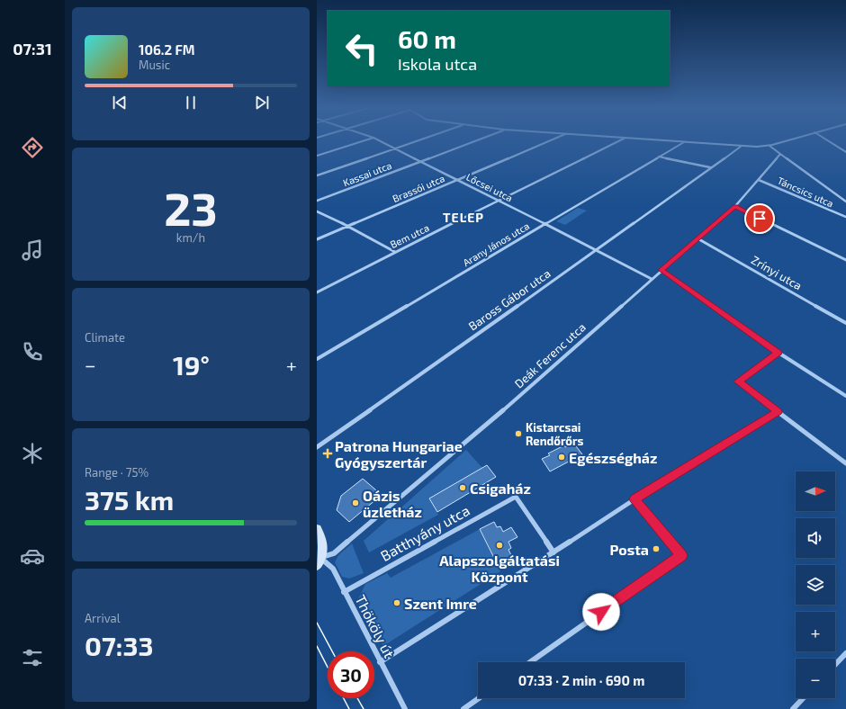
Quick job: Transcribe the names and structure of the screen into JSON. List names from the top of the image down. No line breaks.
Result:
{"streets":{"street":["Kassai utca","Lőcsei utca","Brassói utca","Táncsics utca","Bem utca","Arany János utca","Zrínyi utca","Baross Gábor utca","Deák Ferenc utca","Batthyány utca","Thököly út"]},"crossings":[["Kassai utca","Lőcsei utca"],["Lőcsei utca","Brassói utca"],["Lőcsei utca","Bem utca"],["Lőcsei utca","Arany János utca"],["Lőcsei utca","Baross Gábor utca"],["Lőcsei utca","Deák Ferenc utca"],["Táncsics utca","Deák Ferenc utca"],["Zrínyi utca","Deák Ferenc utca"],["Deák Ferenc utca","Thököly út"],["Batthyány utca","Thököly út"]],"districts":["TELEP"],"places":{"other":["Kistarcsai Rendőrőrs","Egészségház","Csigaház","Oázis üzletház","Alapszolgáltatási Központ","Posta","Szent Imre"],"health":["Patrona Hungariae Gyógyszertár"]},"north":"right","page":{"tabs":"07:31","turn":["60 m","Iskola utca"],"song":["106.2 FM","Music"],"tile":[["23","km/h"],"Climate",["Range · 75%","375 km"],["Arrival","07:33"]],"heat":["−","19°","+"],"map_buttons":["+","−"],"limit":"30","trip":"07:33 · 2 min · 690 m"}}
